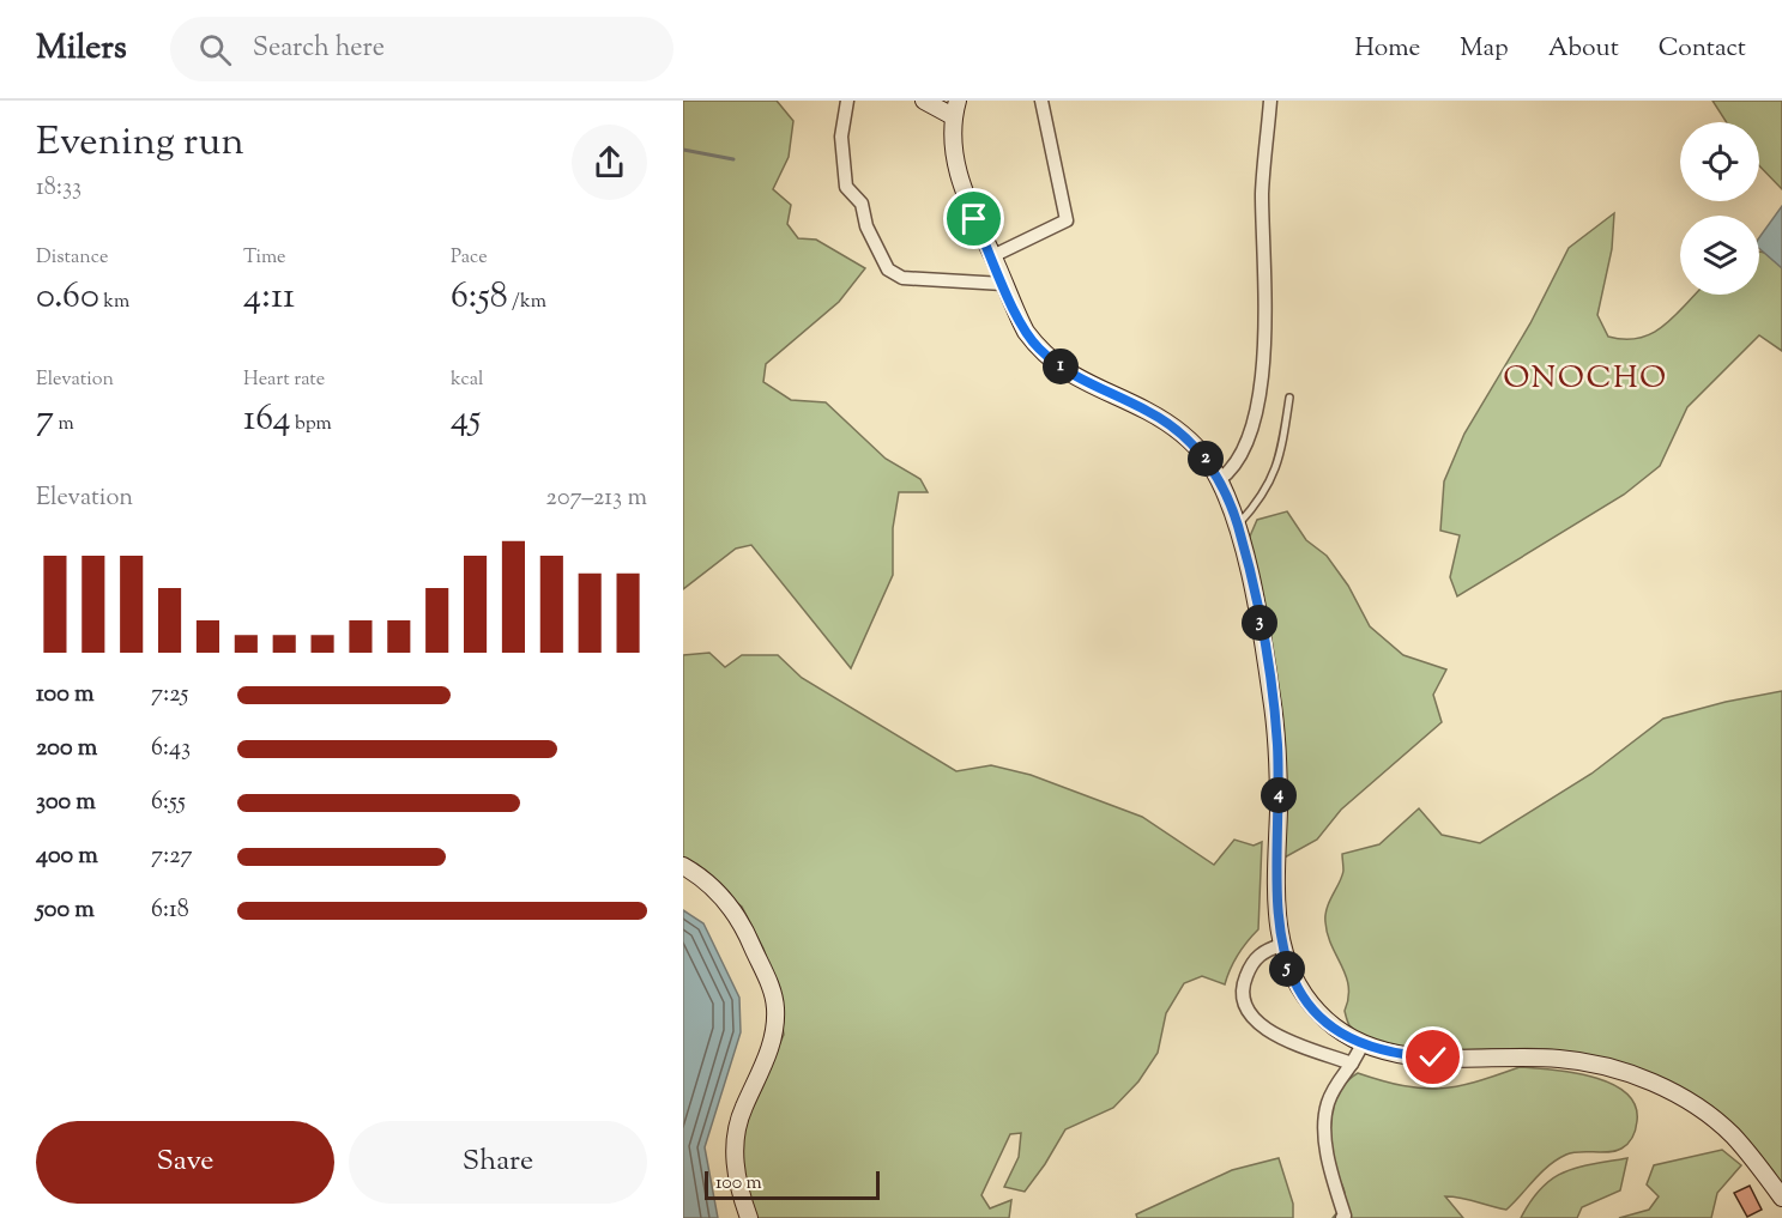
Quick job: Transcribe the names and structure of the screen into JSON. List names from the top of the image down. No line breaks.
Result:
{"districts":["ONOCHO"],"scale_bar":"100 m","page":{"header":"Milers","search":"Search here","nav":["Home","Map","About","Contact"],"heading":["Evening run","18:33"],"stats":[["Distance","0.60 km"],["Time","4:11"],["Pace","6:58 /km"],["Elevation","7 m"],["Heart rate","164 bpm"],["kcal","45"]],"pins":["1","2","3","4","5"],"chart":["Elevation","207–213 m"],"list":[{"name":"100 m","note":"7:25"},{"name":"200 m","note":"6:43"},{"name":"300 m","note":"6:55"},{"name":"400 m","note":"7:27"},{"name":"500 m","note":"6:18"}],"buttons":["Save","Share"],"scale":"100 m"}}
